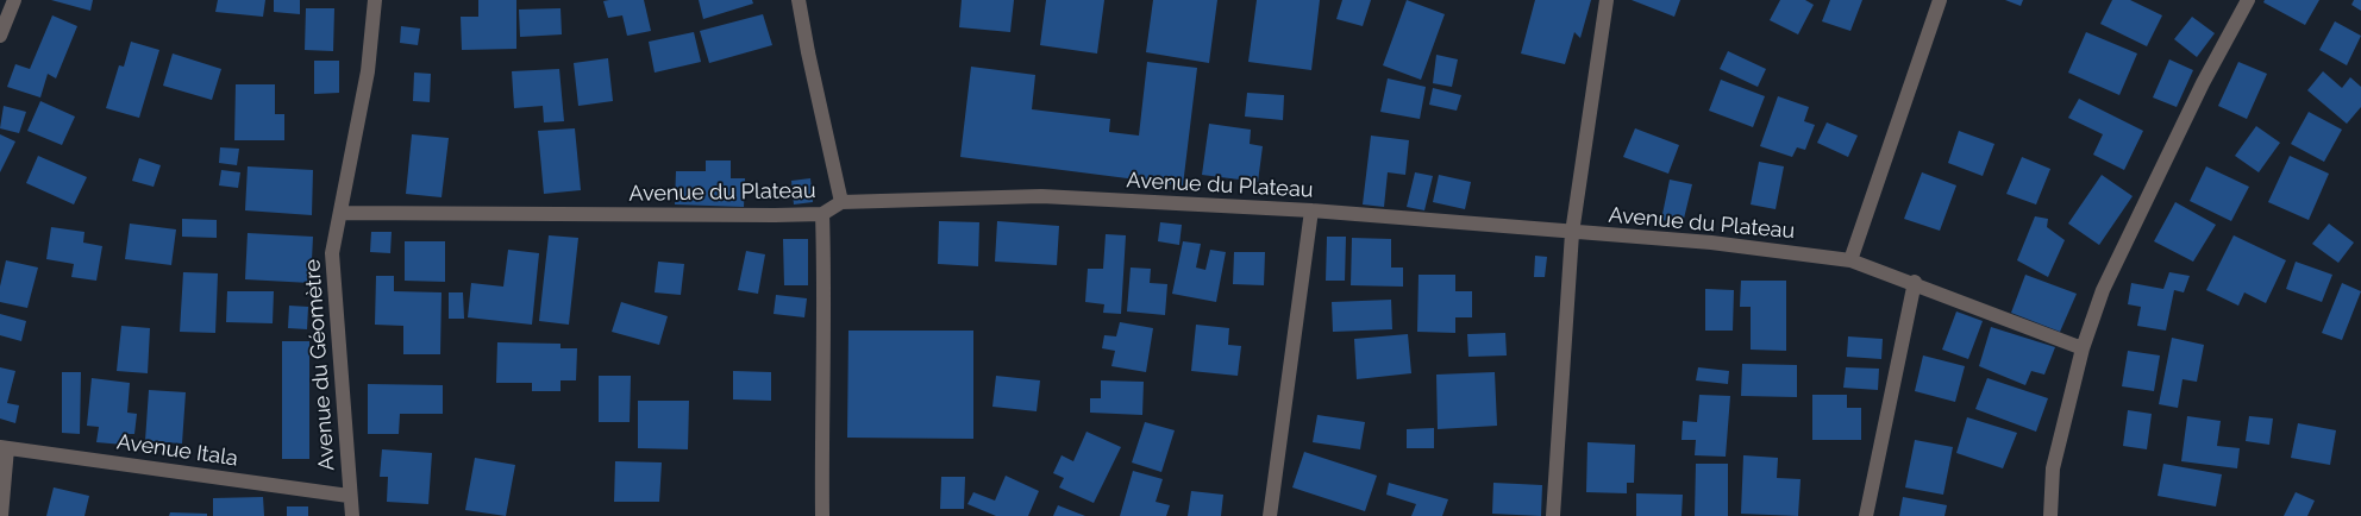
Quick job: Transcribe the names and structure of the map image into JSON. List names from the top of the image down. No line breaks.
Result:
{"streets":{"street":["Avenue du Plateau","Avenue du Géomètre","Avenue Itala"]},"crossings":[["Avenue du Plateau","Avenue du Géomètre"],["Avenue du Géomètre","Avenue Itala"]]}
